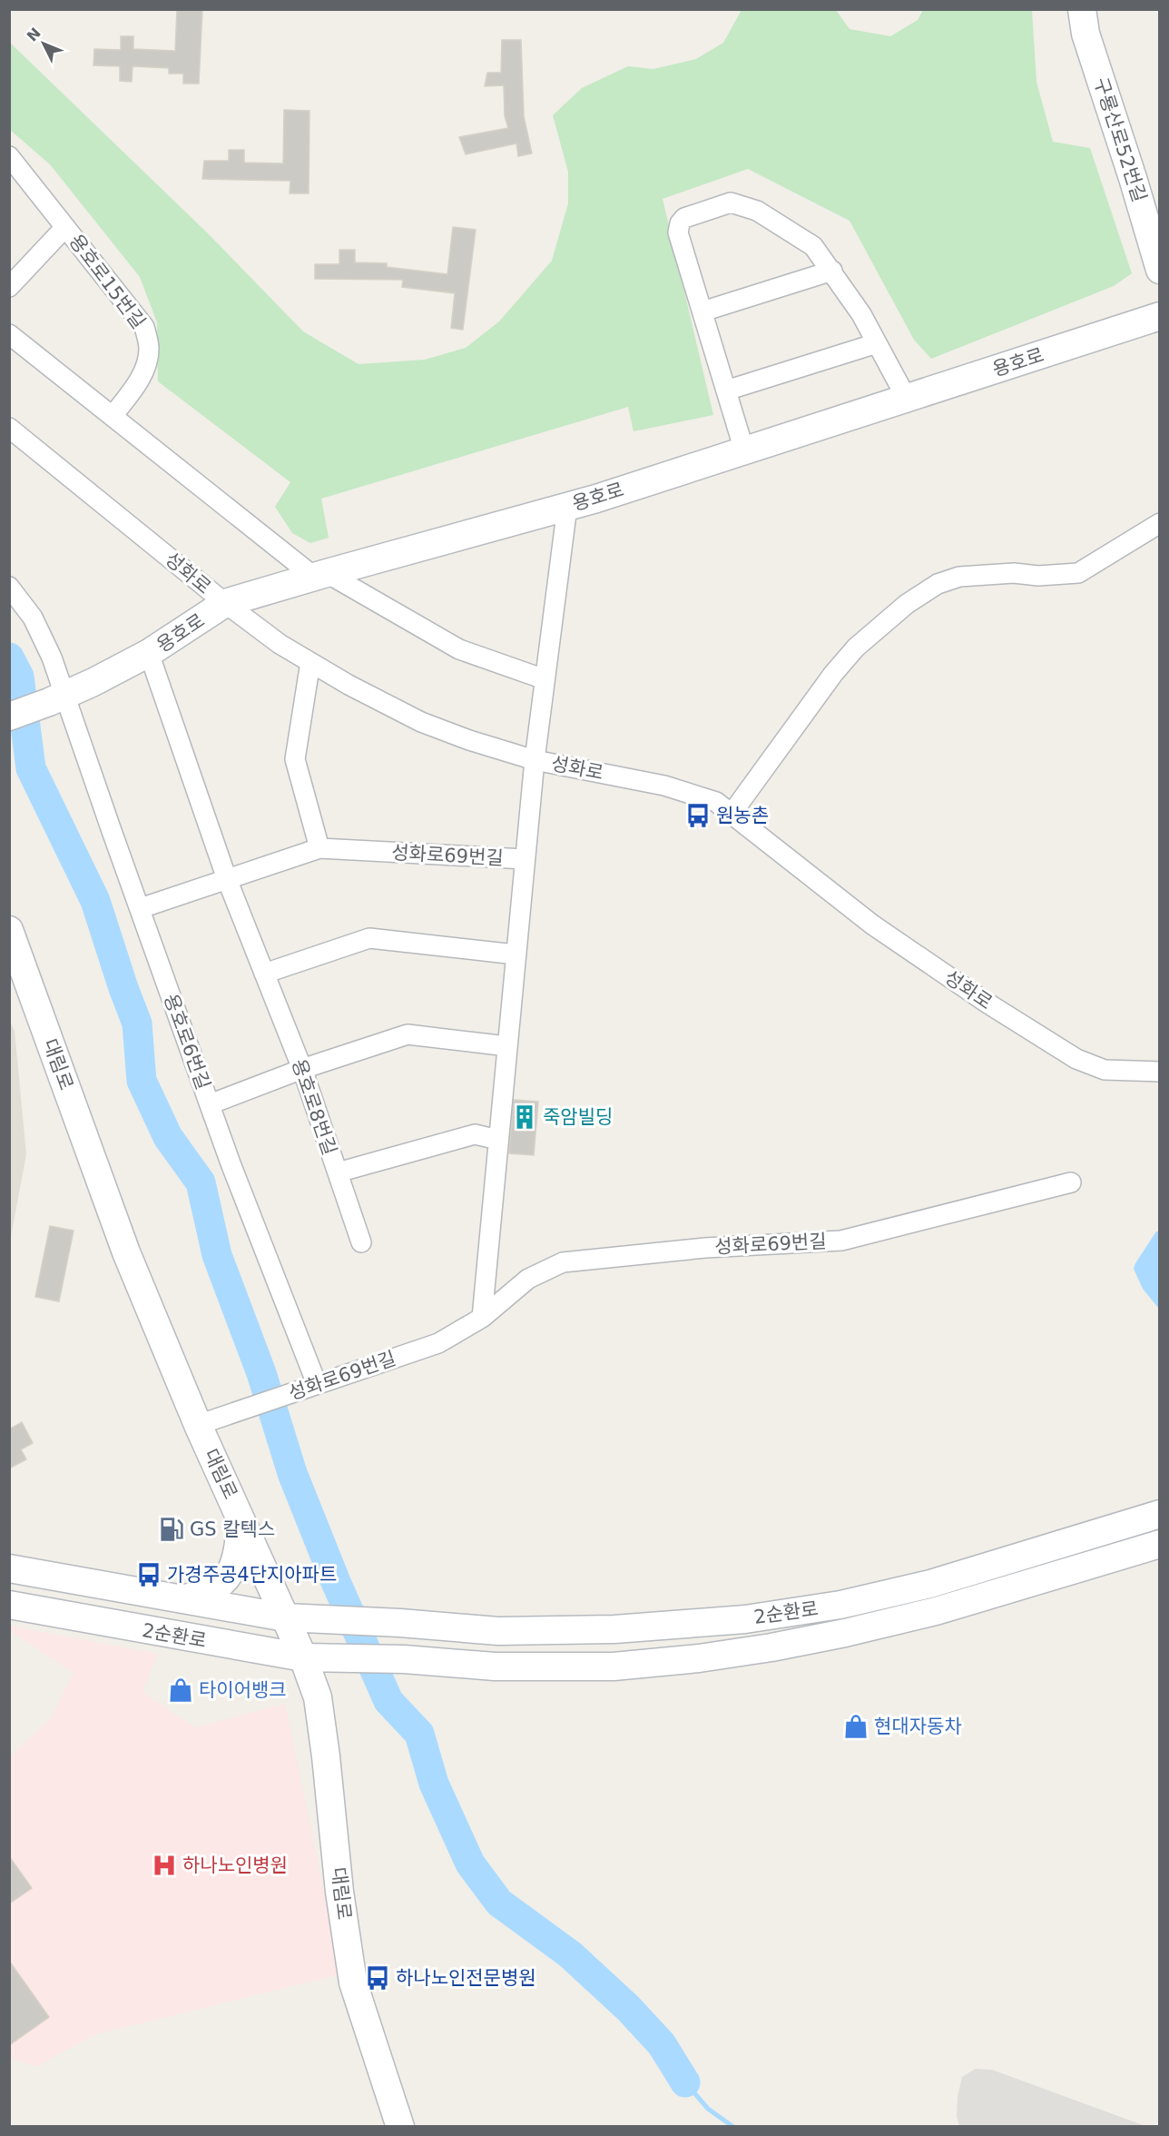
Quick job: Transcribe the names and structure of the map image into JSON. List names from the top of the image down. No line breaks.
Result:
{"streets":{"street":["구룡산로52번길","용호로15번길","용호로","성화로","성화로69번길","용호로6번길","대림로","용호로8번길","2순환로"]},"crossings":[["용호로","성화로"],["용호로","성화로69번길"],["용호로","용호로6번길"],["용호로","용호로8번길"],["성화로","성화로69번길"],["성화로69번길","용호로6번길"],["성화로69번길","대림로"],["대림로","2순환로"]],"places":{"bus stop":["원농촌","가경주공4단지아파트","하나노인전문병원"],"building":["죽암빌딩"],"fuel station":["GS 칼텍스"],"shop":["타이어뱅크","현대자동차"],"hospital":["하나노인병원"]},"north":"top left"}
